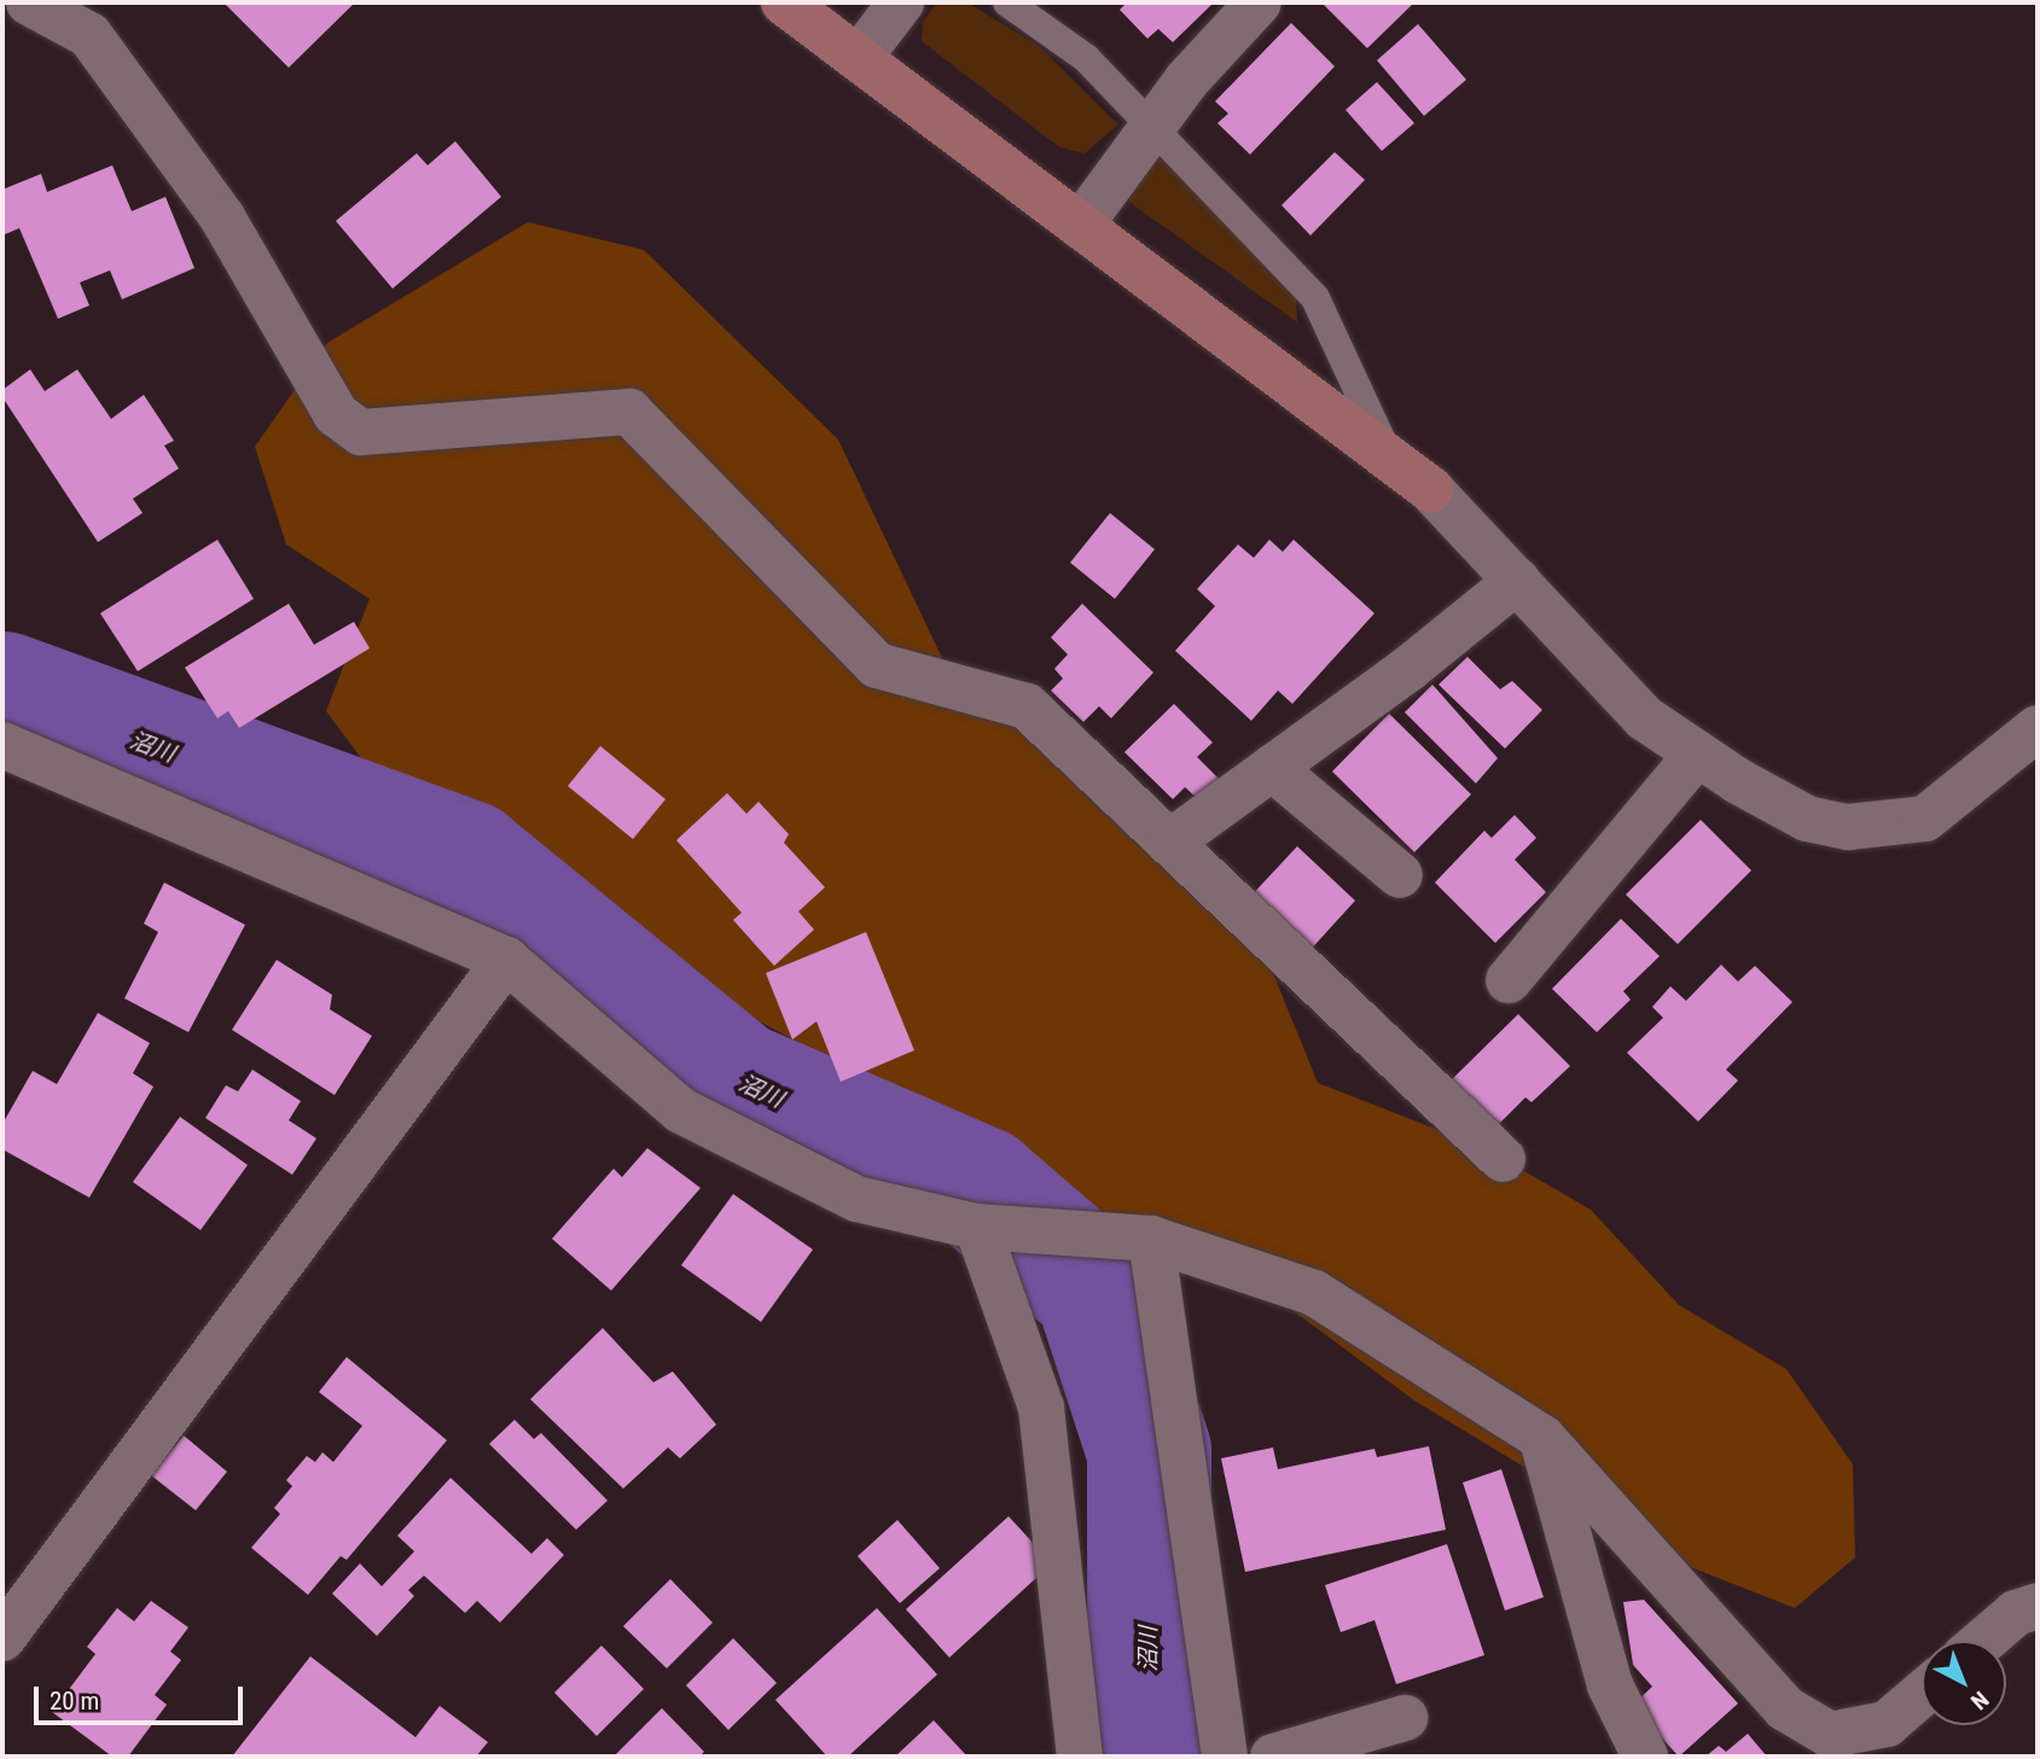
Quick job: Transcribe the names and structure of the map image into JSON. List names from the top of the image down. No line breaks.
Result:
{"water":["沼川"],"scale_bar":"20 m","north":"bottom right"}
